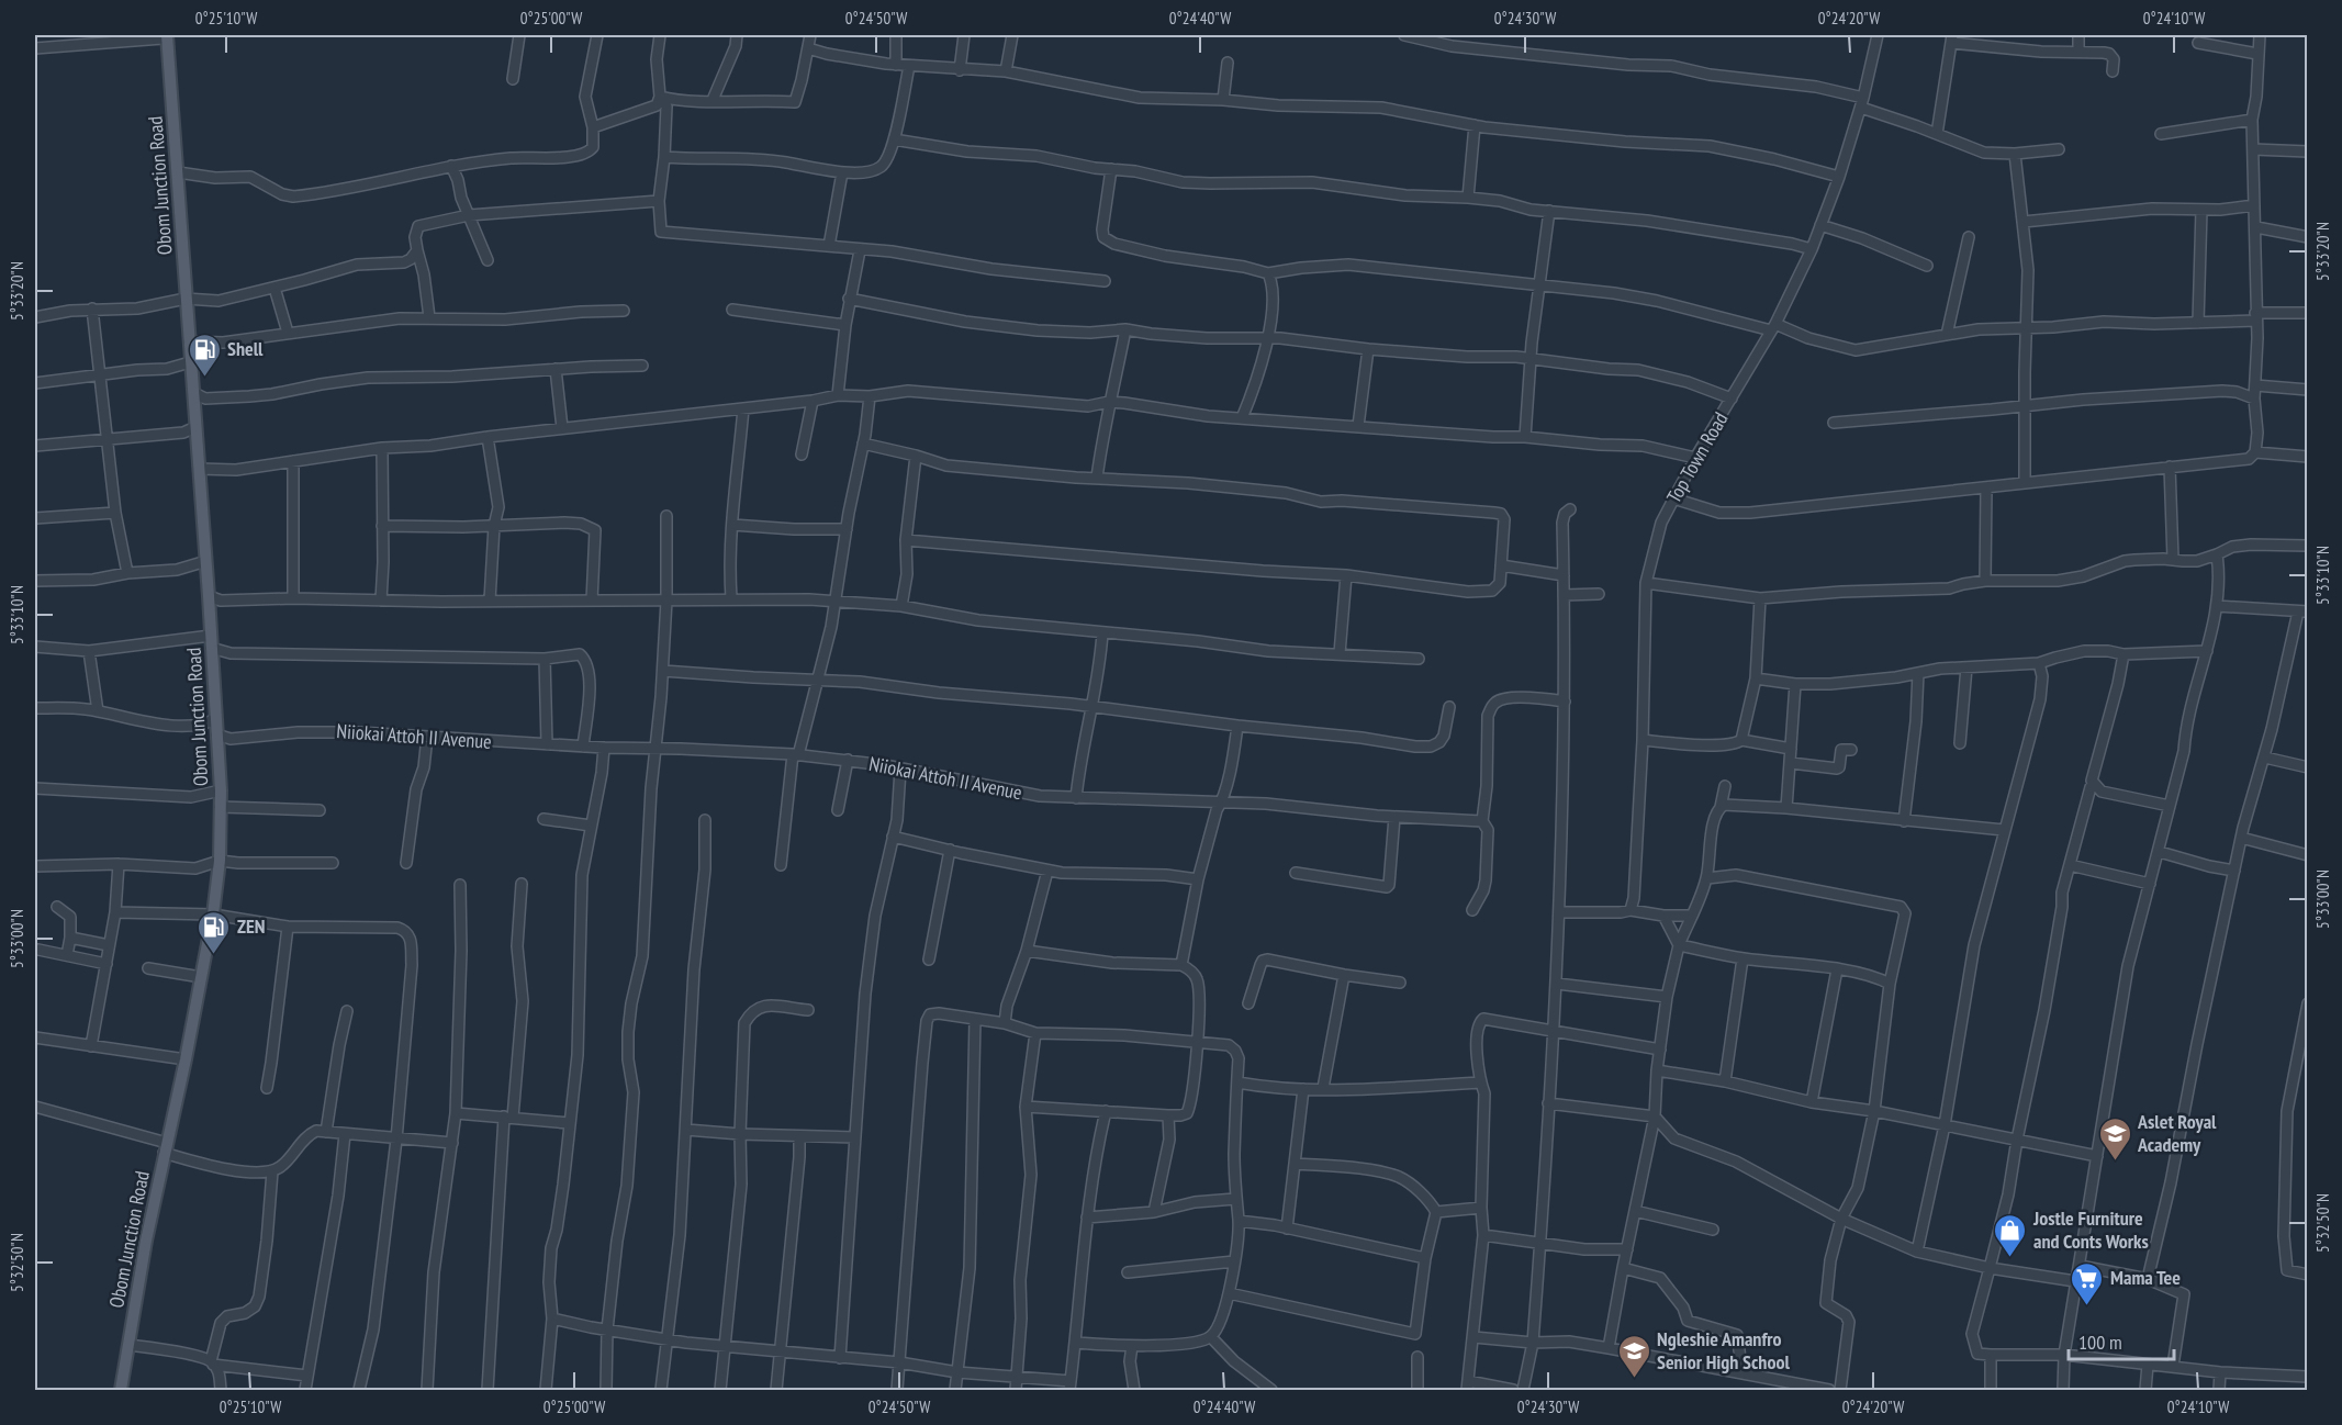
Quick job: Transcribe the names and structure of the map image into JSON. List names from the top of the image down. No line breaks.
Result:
{"streets":{"main road":["Obom Junction Road"],"street":["Top Town Road","Niiokai Attoh II Avenue"]},"crossings":[["Obom Junction Road","Niiokai Attoh II Avenue"]],"places":{"fuel station":["Shell","ZEN"],"school or university":["Aslet Royal Academy","Ngleshie Amanfro Senior High School"],"shop":["Jostle Furniture and Conts Works"],"supermarket":["Mama Tee"]},"scale_bar":"100 m","coordinates":["0°25'10\"W","0°25'00\"W","0°24'50\"W","0°24'40\"W","0°24'30\"W","0°24'20\"W","0°24'10\"W","5°33'20\"N","5°33'10\"N","5°33'00\"N","5°32'50\"N"]}
